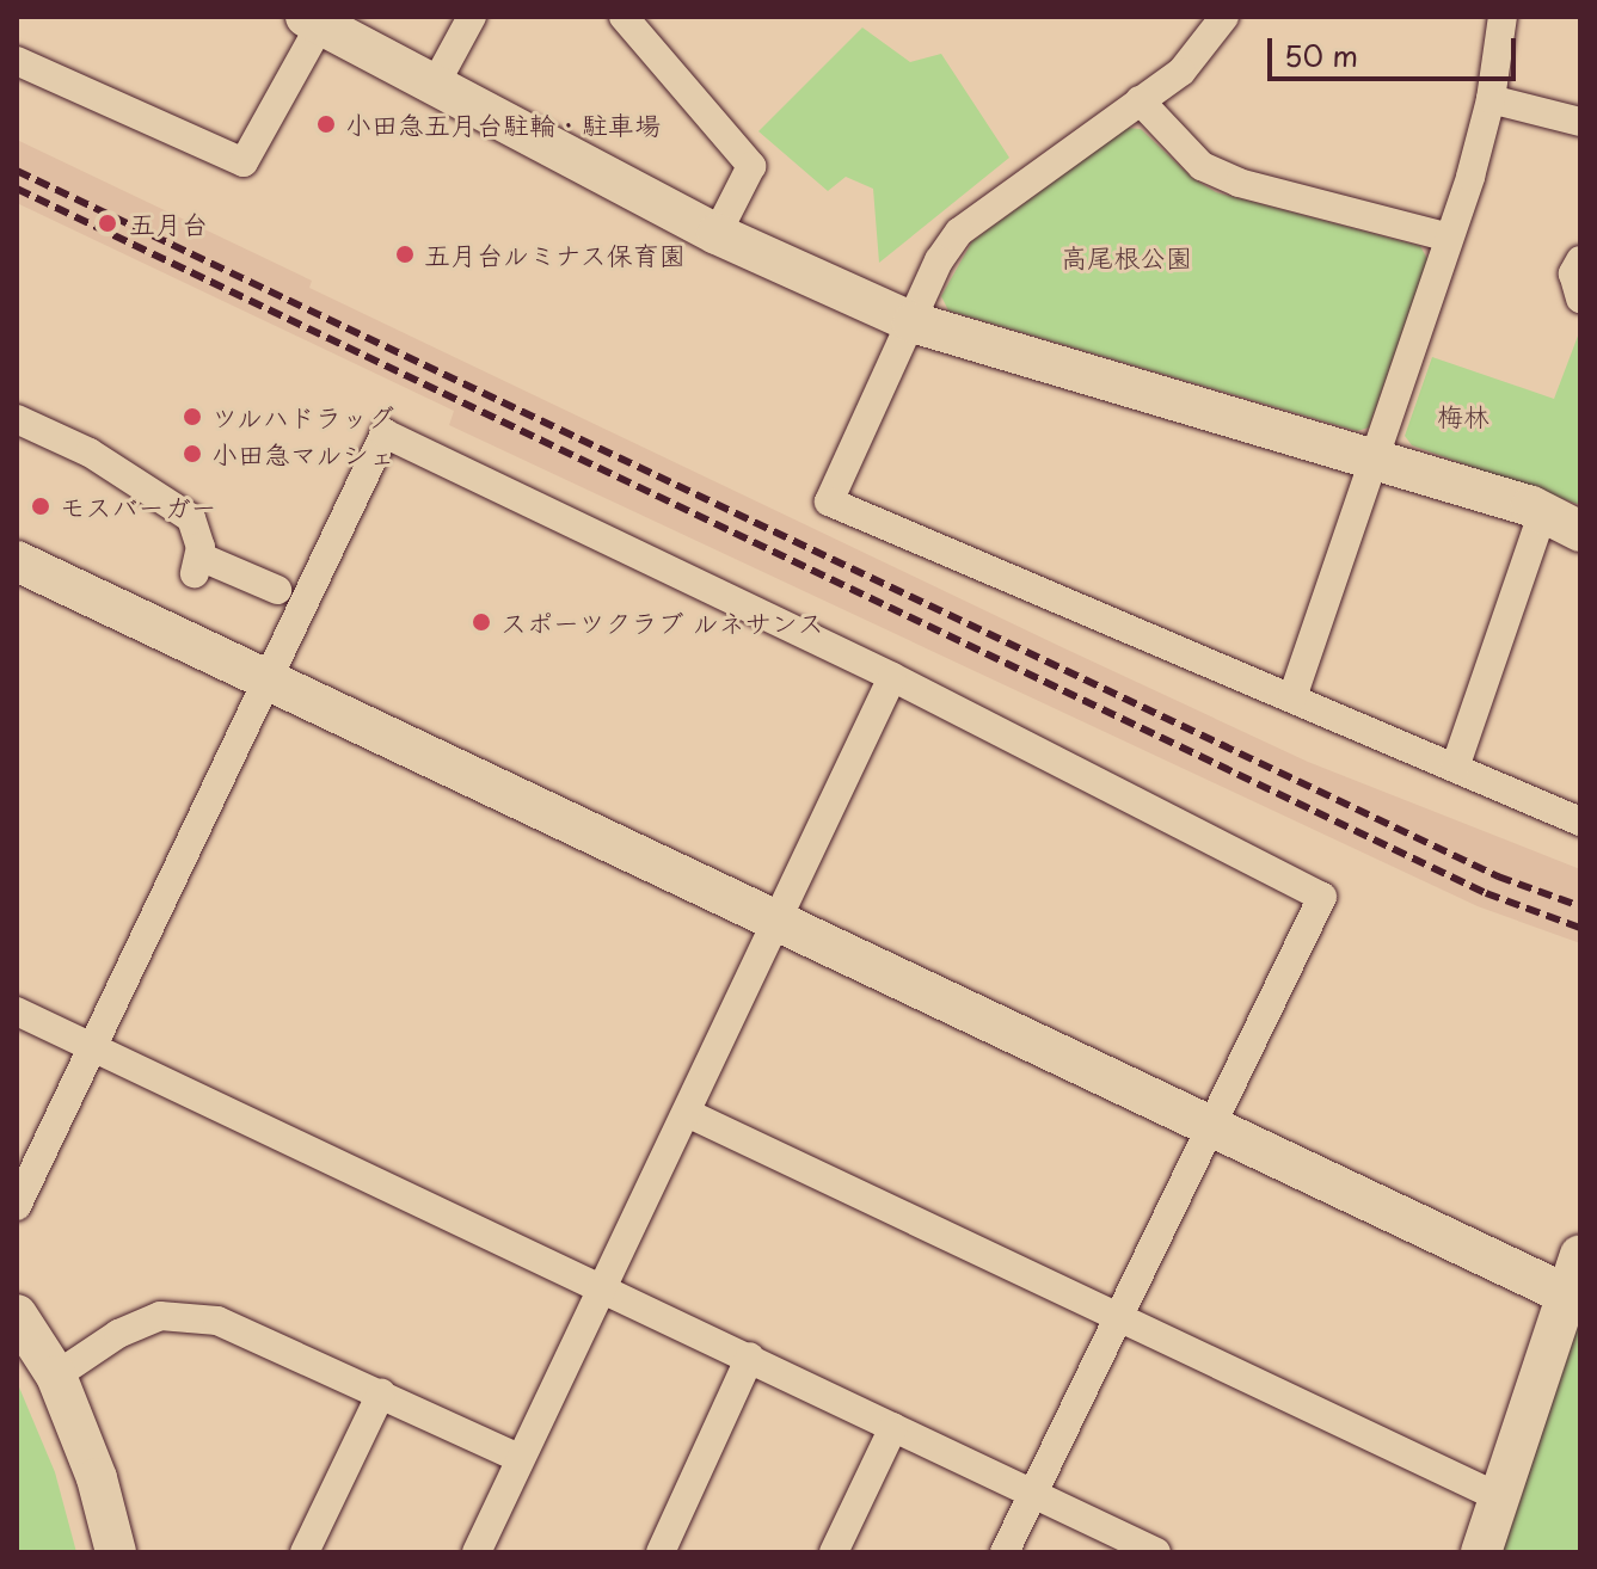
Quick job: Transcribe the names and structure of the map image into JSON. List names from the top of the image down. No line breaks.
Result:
{"parks":["高尾根公園","梅林"],"places":["小田急五月台駐輪・駐車場","五月台","五月台ルミナス保育園","ツルハドラッグ","小田急マルシェ","モスバーガー","スポーツクラブ ルネサンス"],"scale_bar":"50 m"}
